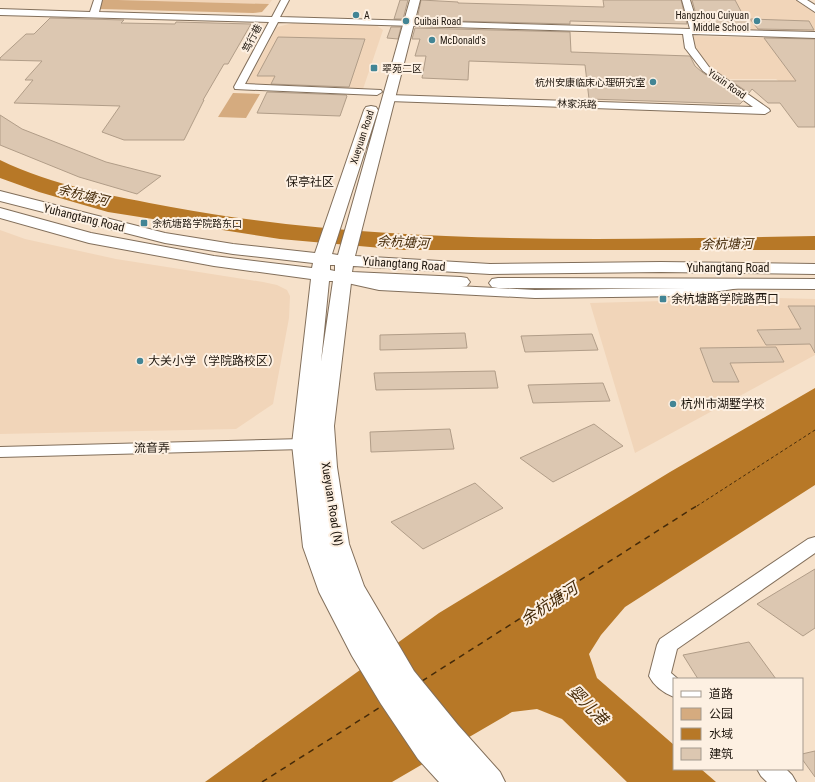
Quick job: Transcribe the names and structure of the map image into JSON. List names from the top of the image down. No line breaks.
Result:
{"streets":{"main road":["Xueyuan Road","Yuhangtang Road","Xueyuan Road (N)"],"street":["笃行巷","Yuxin Road","林家浜路","流音弄"]},"crossings":[["笃行巷","林家浜路"],["Yuxin Road","林家浜路"],["林家浜路","Xueyuan Road"],["Xueyuan Road","Yuhangtang Road"],["Xueyuan Road","Xueyuan Road (N)"],["Yuhangtang Road","Xueyuan Road (N)"],["流音弄","Xueyuan Road (N)"]],"districts":["保亭社区"],"water":["余杭塘河","婴儿港"],"places":{"other":["A","Cuibai Road","Hangzhou Cuiyuan Middle School","McDonald's","杭州安康临床心理研究室","大关小学（学院路校区）","杭州市湖墅学校"],"transit":["翠苑二区","余杭塘路学院路东口","余杭塘路学院路西口"]},"legend":["道路","公园","水域","建筑"]}
